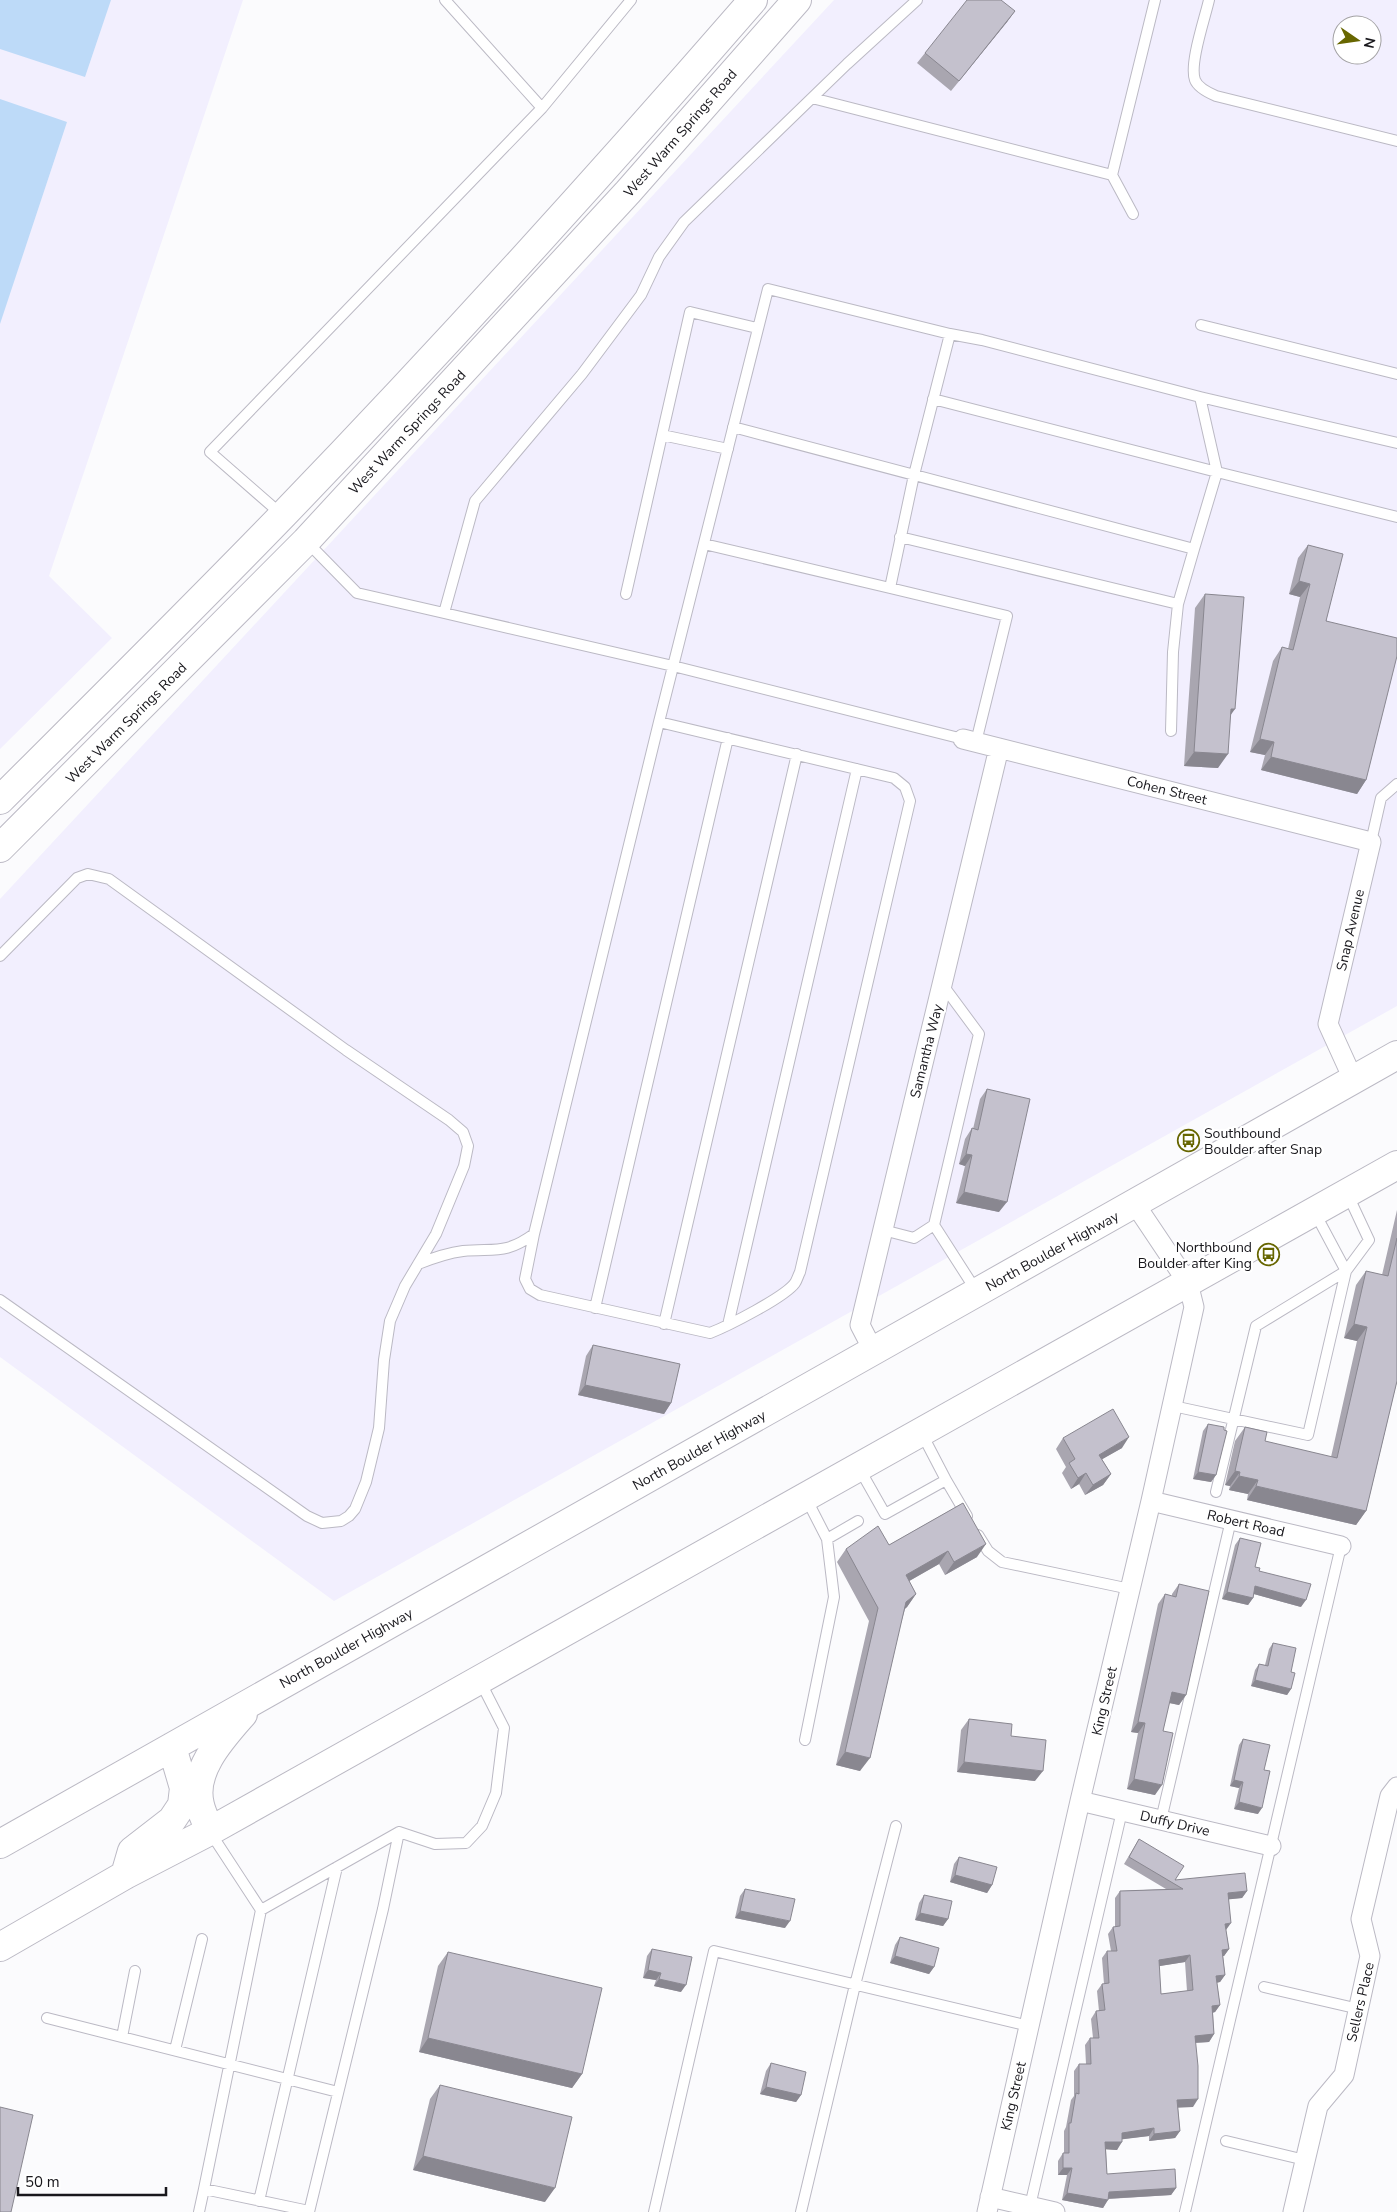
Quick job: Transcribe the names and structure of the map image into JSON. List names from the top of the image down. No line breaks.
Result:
{"streets":{"main road":["West Warm Springs Road","North Boulder Highway"],"street":["Cohen Street","Snap Avenue","Samantha Way","Robert Road","King Street","Duffy Drive","Sellers Place"]},"crossings":[["Cohen Street","Snap Avenue"],["Cohen Street","Samantha Way"],["Snap Avenue","North Boulder Highway"],["Samantha Way","North Boulder Highway"],["North Boulder Highway","King Street"],["Robert Road","King Street"],["King Street","Duffy Drive"]],"places":{"bus stop":["Southbound Boulder after Snap","Northbound Boulder after King"]},"scale_bar":"50 m","north":"right"}
